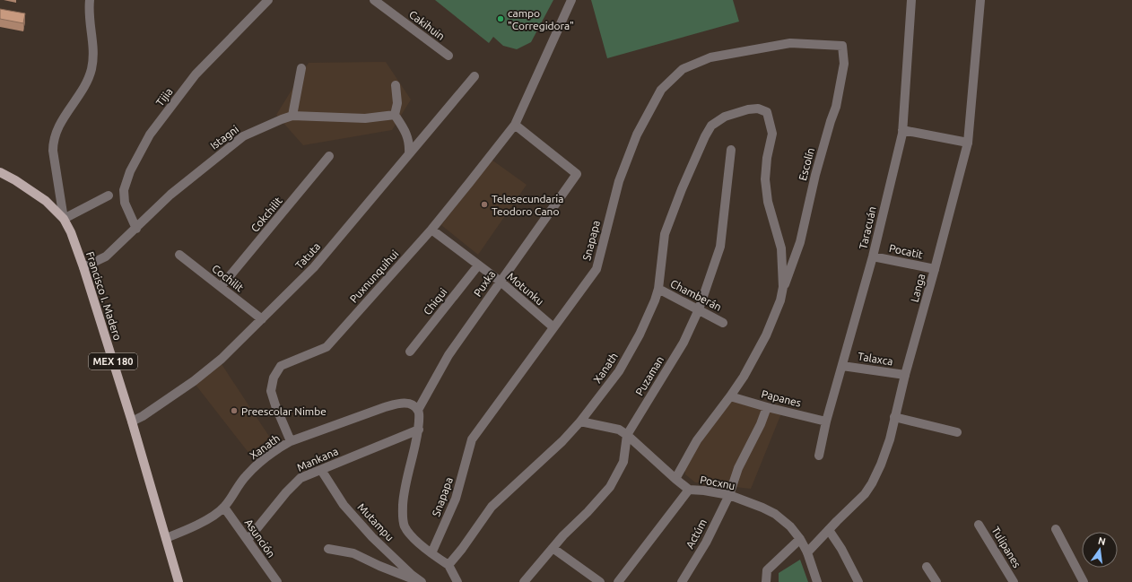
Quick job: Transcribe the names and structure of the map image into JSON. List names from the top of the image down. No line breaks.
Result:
{"streets":{"main road":["Francisco I. Madero","MEX 180"],"street":["Cakihuin","Tijia","Istagni","Escolín","Cokchilit","Taracuán","Snapapa","Pocatit","Tatuta","Puxnunquihui","Cochilit","Puxka","Langa","Motunku","Chamberán","Chiqui","Talaxca","Xanath","Puzaman","Papanes","Mankana","Pocxnu","Mutampu","Actúm","Asunción","Tulipanes"]},"crossings":[["Tijia","Istagni"],["Istagni","Francisco I. Madero"],["Escolín","Snapapa"],["Escolín","Xanath"],["Cokchilit","Cochilit"],["Taracuán","Pocatit"],["Taracuán","Talaxca"],["Taracuán","Papanes"],["Snapapa","Motunku"],["Pocatit","Langa"],["Tatuta","Cochilit"],["Tatuta","Francisco I. Madero"],["Puxnunquihui","Puxka"],["Puxnunquihui","Motunku"],["Puxnunquihui","Xanath"],["Puxka","Motunku"],["Puxka","Xanath"],["Langa","Talaxca"],["Langa","Pocxnu"],["Motunku","Chiqui"],["Chamberán","Xanath"],["Chamberán","Puzaman"],["Francisco I. Madero","Xanath"],["Xanath","Papanes"],["Xanath","Pocxnu"],["Xanath","Asunción"],["Puzaman","Pocxnu"],["Mankana","Mutampu"],["Mankana","Asunción"],["Pocxnu","Actúm"]],"places":["campo \"Corregidora\"","Telesecundaria Teodoro Cano","Preescolar Nimbe"],"north":"top"}
